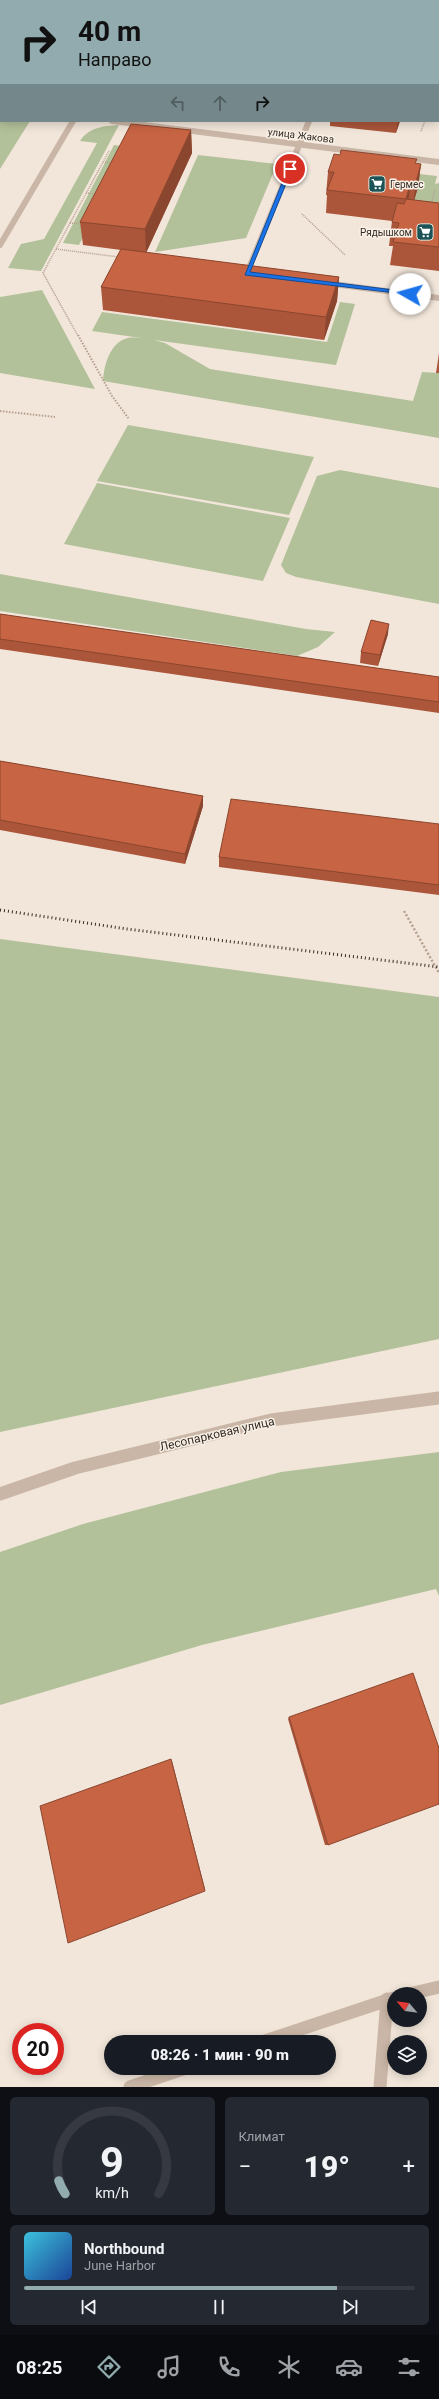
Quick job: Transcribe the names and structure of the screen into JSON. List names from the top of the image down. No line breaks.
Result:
{"streets":{"street":["улица Жакова","Лесопарковая улица"]},"places":{"supermarket":["Гермес","Рядышком"]},"north":"top left","page":{"turn":["40 m","Направо"],"limit":"20","trip":"08:26 · 1 мин · 90 m","tile":"Климат","heat":["−","19°","+"],"song":["Northbound","June Harbor"],"tabs":"08:25","gauge":["9","km/h"]}}
